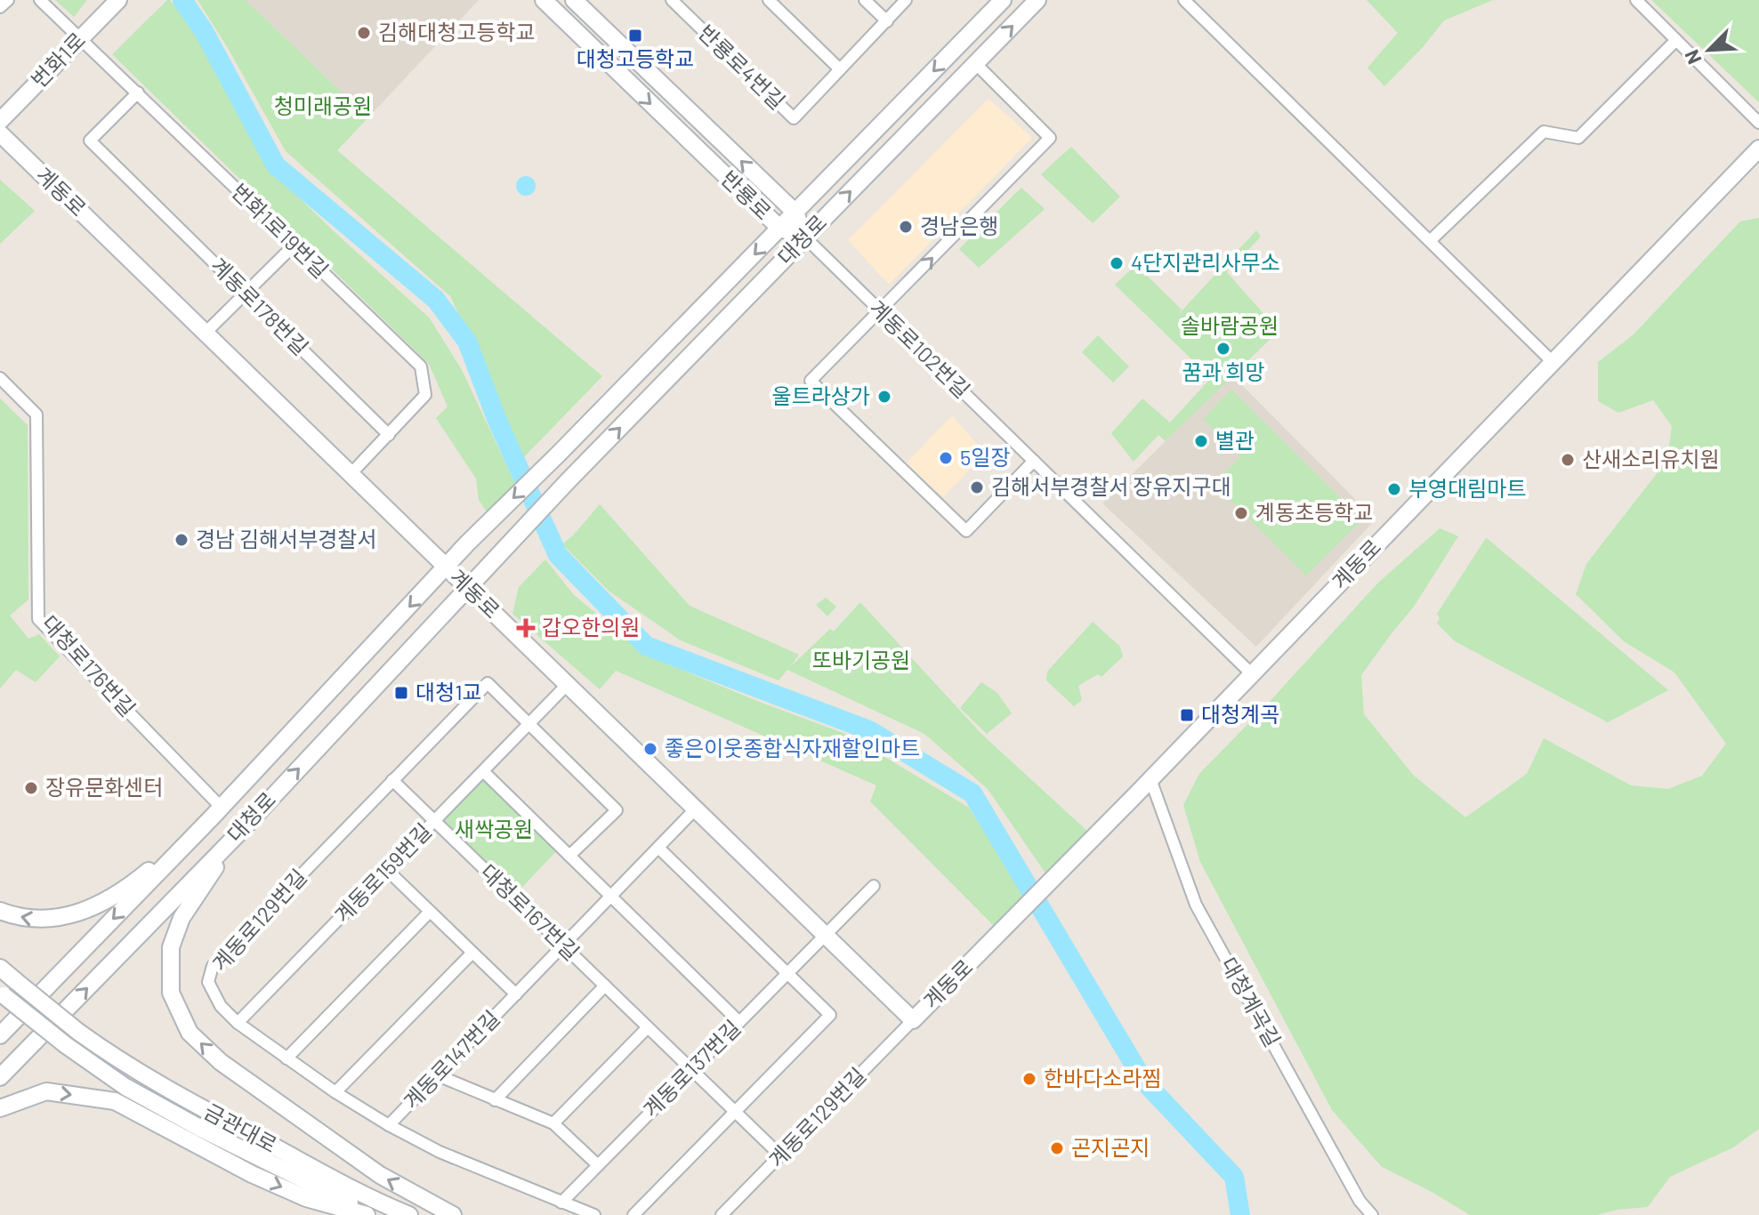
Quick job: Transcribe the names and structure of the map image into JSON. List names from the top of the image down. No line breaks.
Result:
{"streets":{"main road":["번화1로","계동로","반룡로","대청로","금관대로"],"street":["반룡로4번길","번화1로19번길","계동로178번길","계동로102번길","대청로176번길","계동로159번길","대청로167번길","계동로129번길","대청계곡길","계동로147번길","계동로137번길"]},"crossings":[["번화1로","번화1로19번길"],["계동로","대청로"],["계동로","계동로102번길"],["계동로","계동로159번길"],["계동로","계동로129번길"],["계동로","대청계곡길"],["계동로","계동로147번길"],["계동로","계동로137번길"],["반룡로","대청로"],["반룡로","계동로102번길"],["번화1로19번길","계동로178번길"],["대청로","계동로102번길"],["대청로","대청로176번길"],["계동로159번길","대청로167번길"],["계동로159번길","계동로129번길"],["계동로159번길","계동로147번길"],["대청로167번길","계동로129번길"],["대청로167번길","계동로147번길"],["대청로167번길","계동로137번길"],["계동로129번길","계동로147번길"],["계동로129번길","계동로137번길"]],"parks":["청미래공원","솔바람공원","또바기공원","새싹공원"],"places":{"other":["김해대청고등학교","경남은행","4단지관리사무소","꿈과 희망","울트라상가","별관","5일장","산새소리유치원","김해서부경찰서 장유지구대","부영대림마트","계동초등학교","경남 김해서부경찰서","좋은이웃종합식자재할인마트","장유문화센터","한바다소라찜","곤지곤지"],"transit":["대청고등학교","대청1교","대청계곡"],"health":["갑오한의원"]},"north":"bottom left"}
